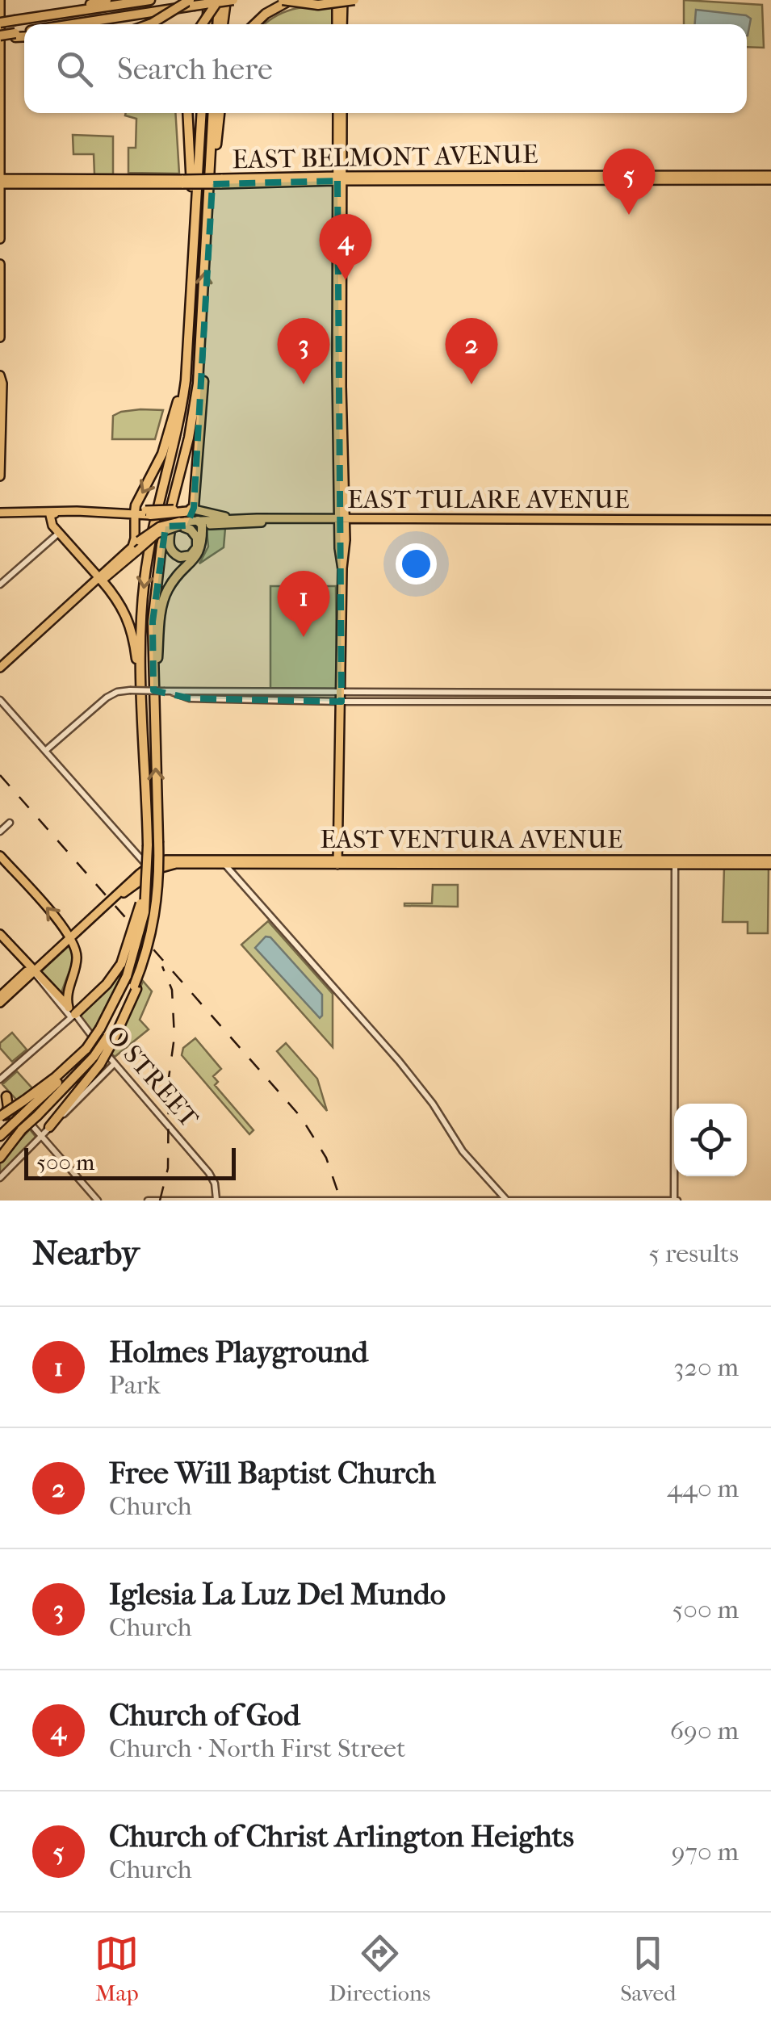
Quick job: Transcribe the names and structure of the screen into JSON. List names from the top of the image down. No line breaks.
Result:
{"streets":{"main road":["EAST BELMONT AVENUE","EAST TULARE AVENUE","EAST VENTURA AVENUE","O STREET"]},"crossings":[["EAST VENTURA AVENUE","O STREET"]],"scale_bar":"500 m","page":{"search":"Search here","pins":["5","4","2","3","1"],"scale":"500 m","heading":["Nearby","5 results"],"list":[{"mark":"1","name":"Holmes Playground","note":"Park","value":"320 m"},{"mark":"2","name":"Free Will Baptist Church","note":"Church","value":"440 m"},{"mark":"3","name":"Iglesia La Luz Del Mundo","note":"Church","value":"500 m"},{"mark":"4","name":"Church of God","note":"Church · North First Street","value":"690 m"},{"mark":"5","name":"Church of Christ Arlington Heights","note":"Church","value":"970 m"}],"nav":["Map","Directions","Saved"]}}
